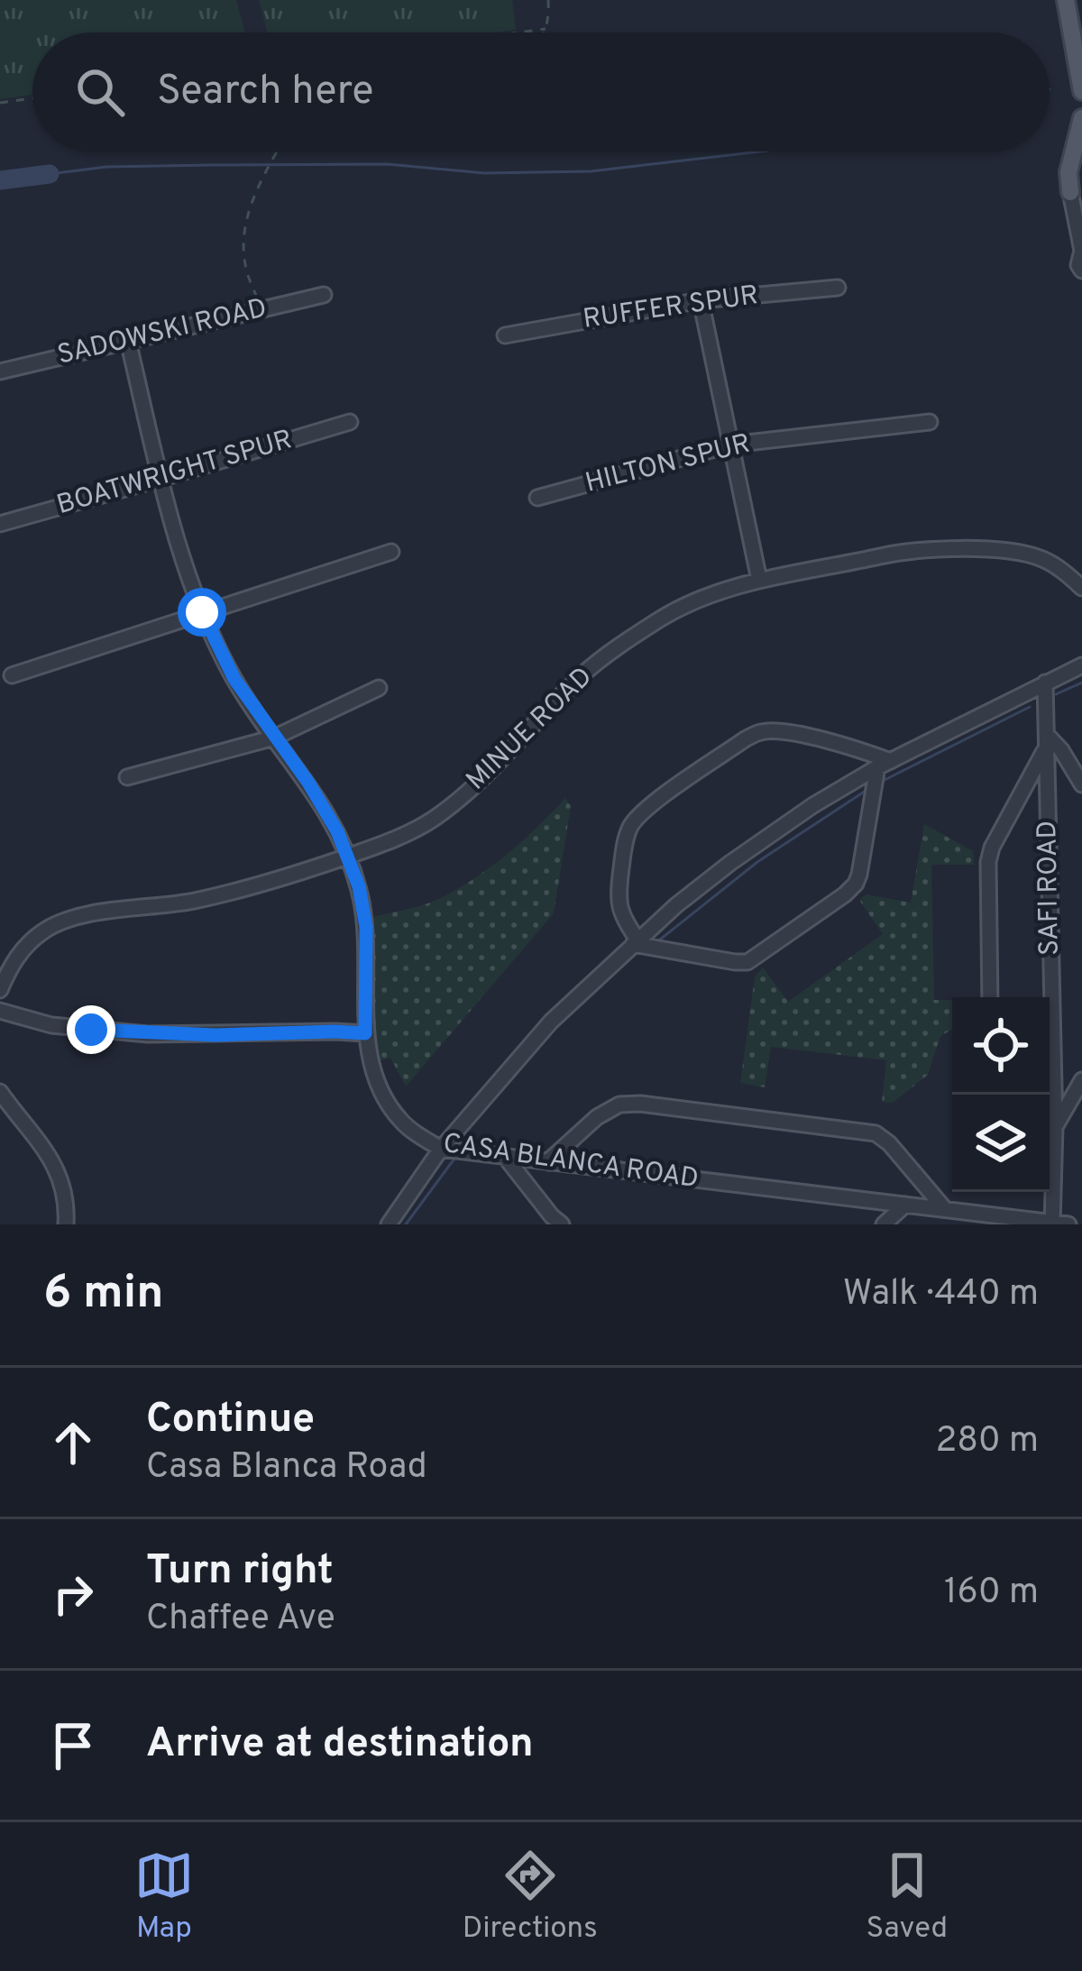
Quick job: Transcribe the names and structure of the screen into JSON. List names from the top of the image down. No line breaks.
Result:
{"streets":{"street":["RUFFER SPUR","SADOWSKI ROAD","HILTON SPUR","BOATWRIGHT SPUR","MINUE ROAD","SAFI ROAD","CASA BLANCA ROAD"]},"crossings":[["SADOWSKI ROAD","CASA BLANCA ROAD"],["BOATWRIGHT SPUR","CASA BLANCA ROAD"],["MINUE ROAD","CASA BLANCA ROAD"],["SAFI ROAD","CASA BLANCA ROAD"]],"page":{"search":"Search here","heading":["6 min","Walk · 440 m"],"list":[["Continue","Casa Blanca Road","280 m"],["Turn right","Chaffee Ave","160 m"],"Arrive at destination"],"nav":["Map","Directions","Saved"]}}
